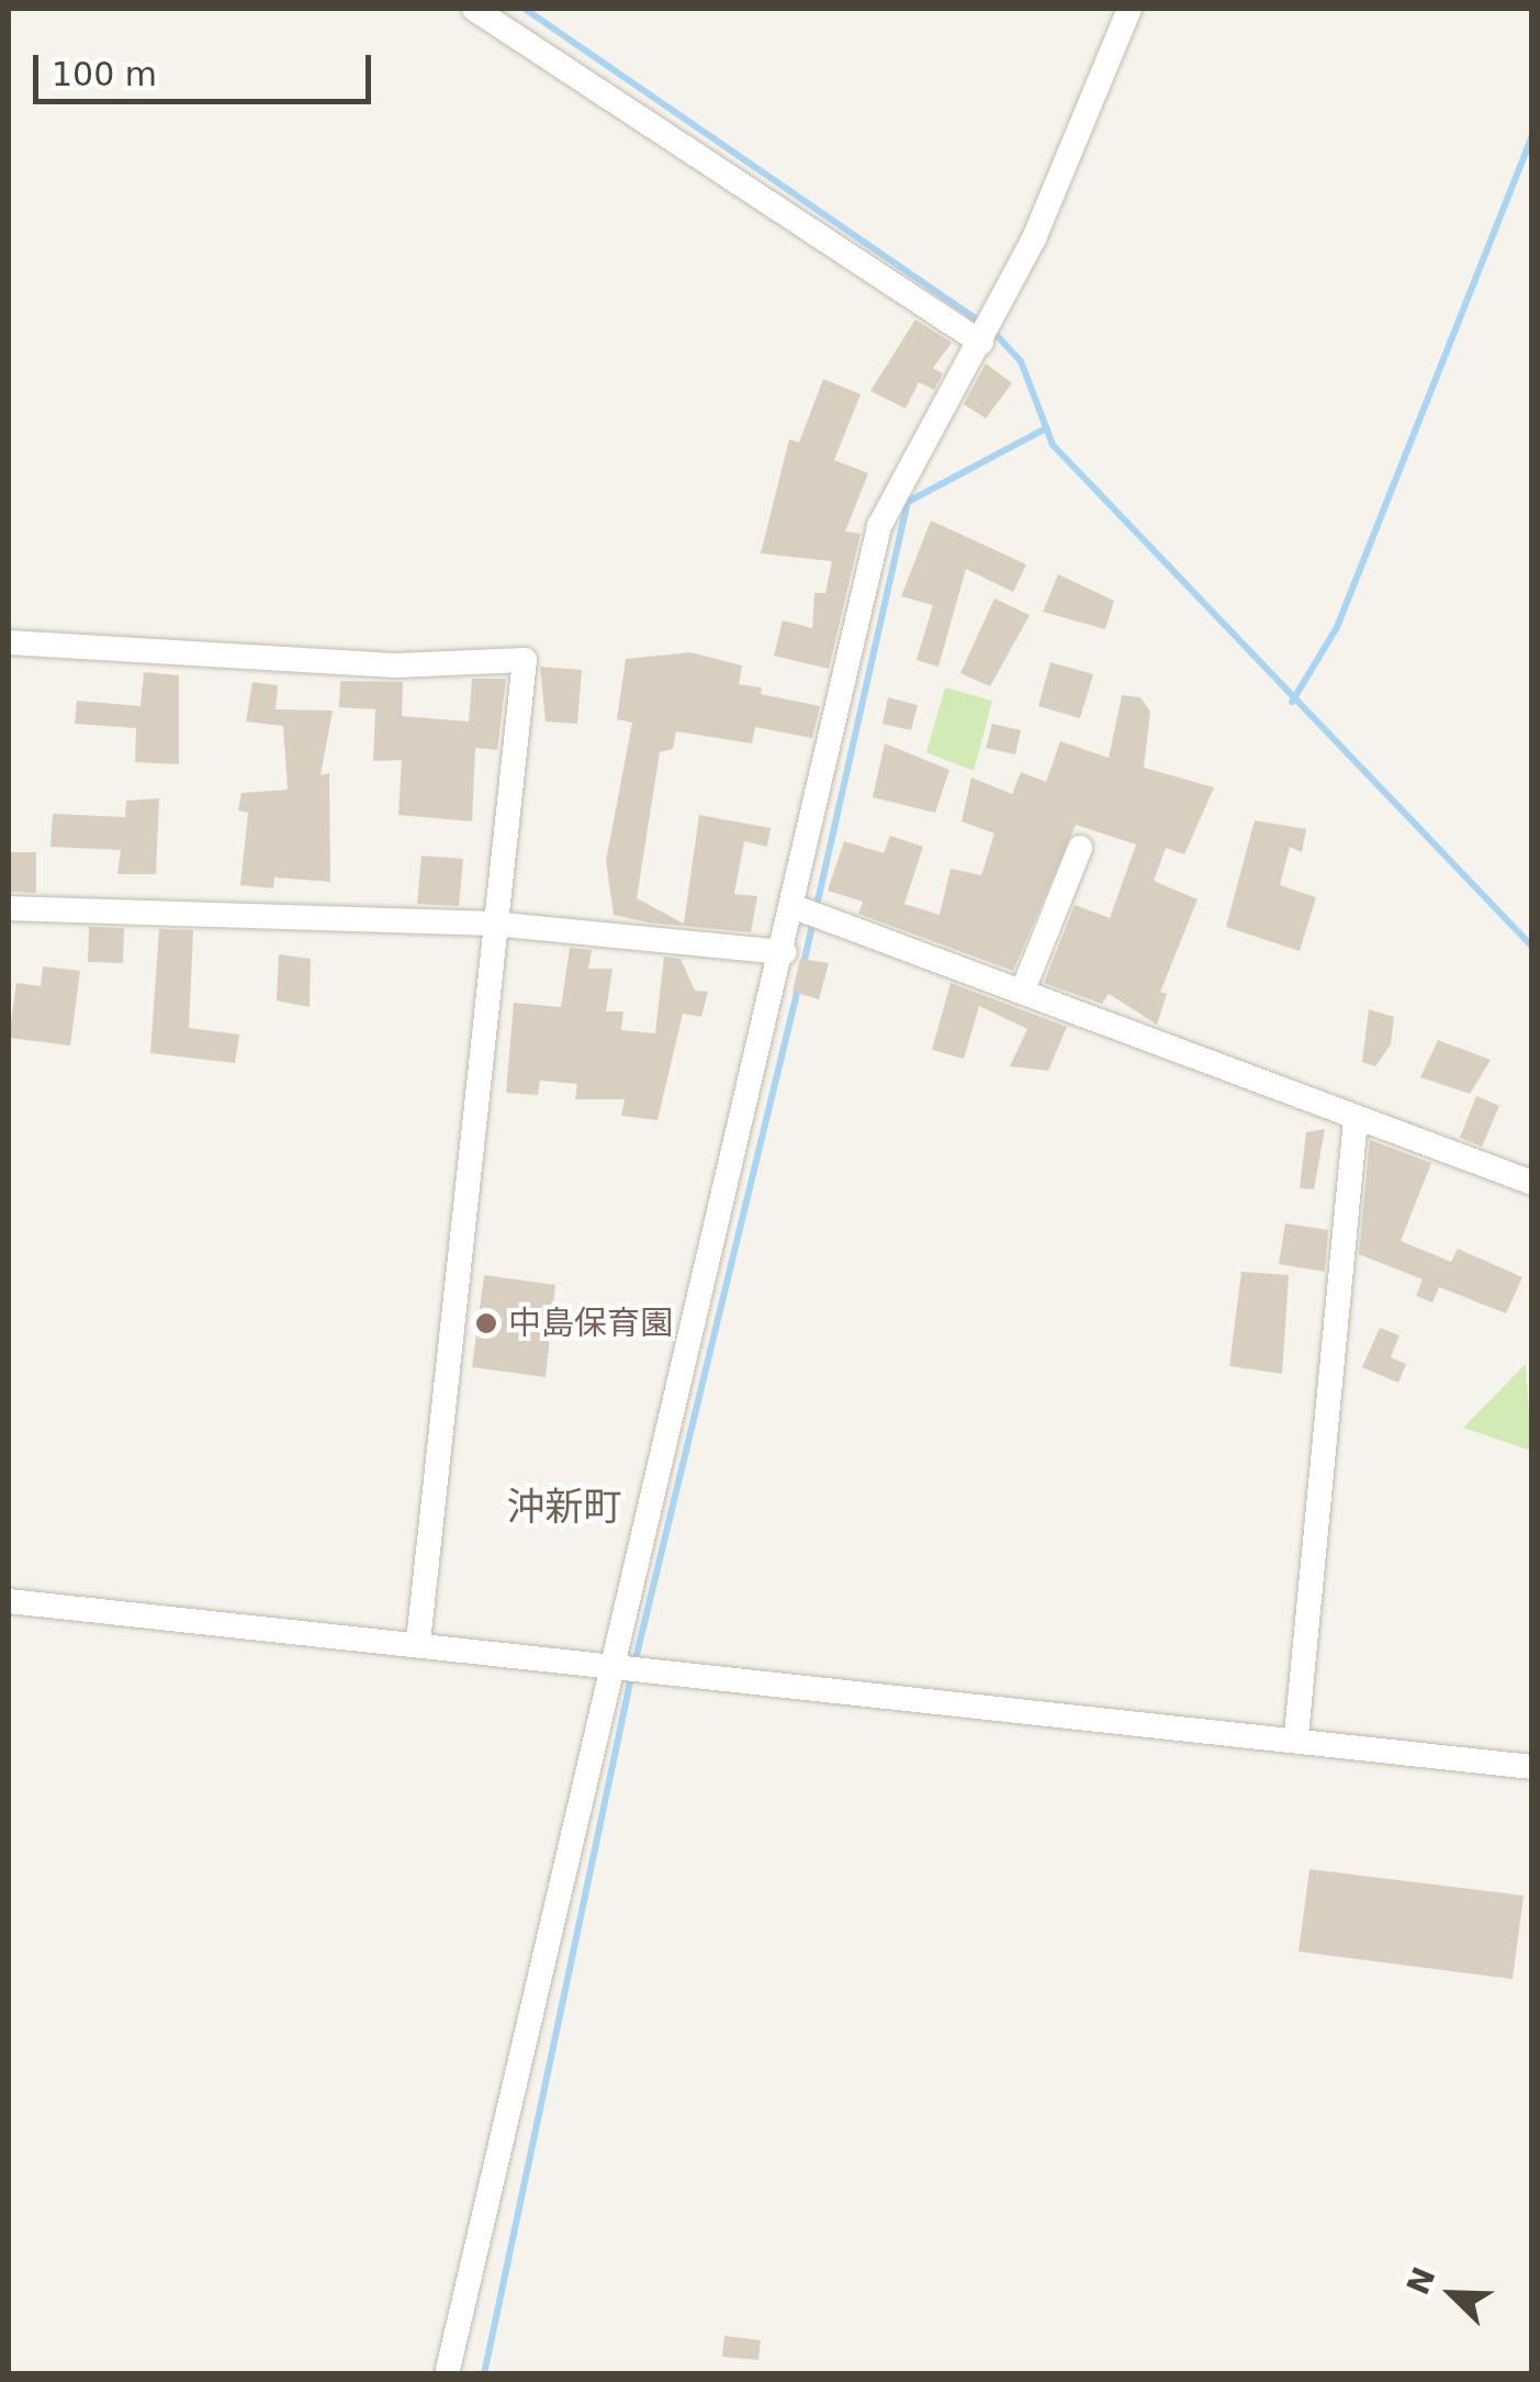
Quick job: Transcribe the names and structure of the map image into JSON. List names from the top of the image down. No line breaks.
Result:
{"districts":["沖新町"],"places":["中島保育園"],"scale_bar":"100 m","north":"top left"}
